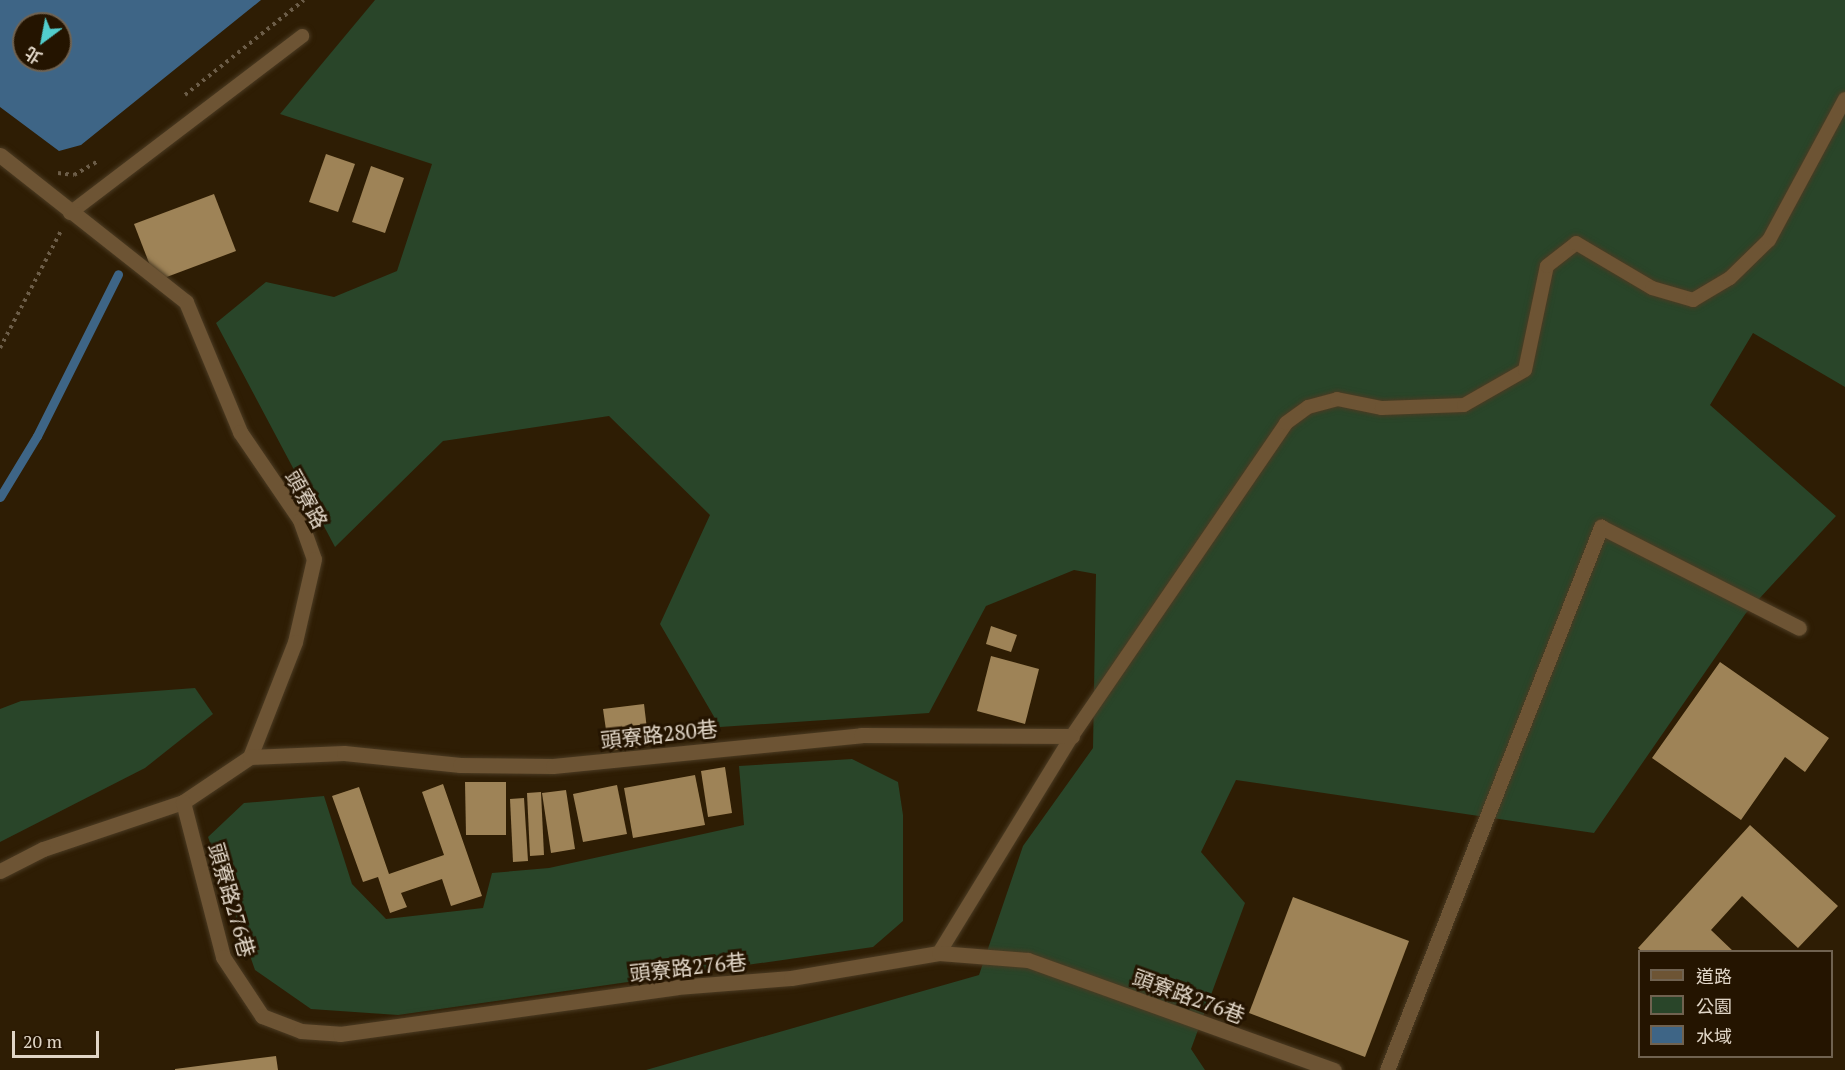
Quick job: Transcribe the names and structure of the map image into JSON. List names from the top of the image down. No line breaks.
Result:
{"streets":{"street":["頭寮路","頭寮路280巷","頭寮路276巷"]},"crossings":[["頭寮路","頭寮路280巷"]],"legend":["道路","公園","水域"],"scale_bar":"20 m","north":"bottom left"}
